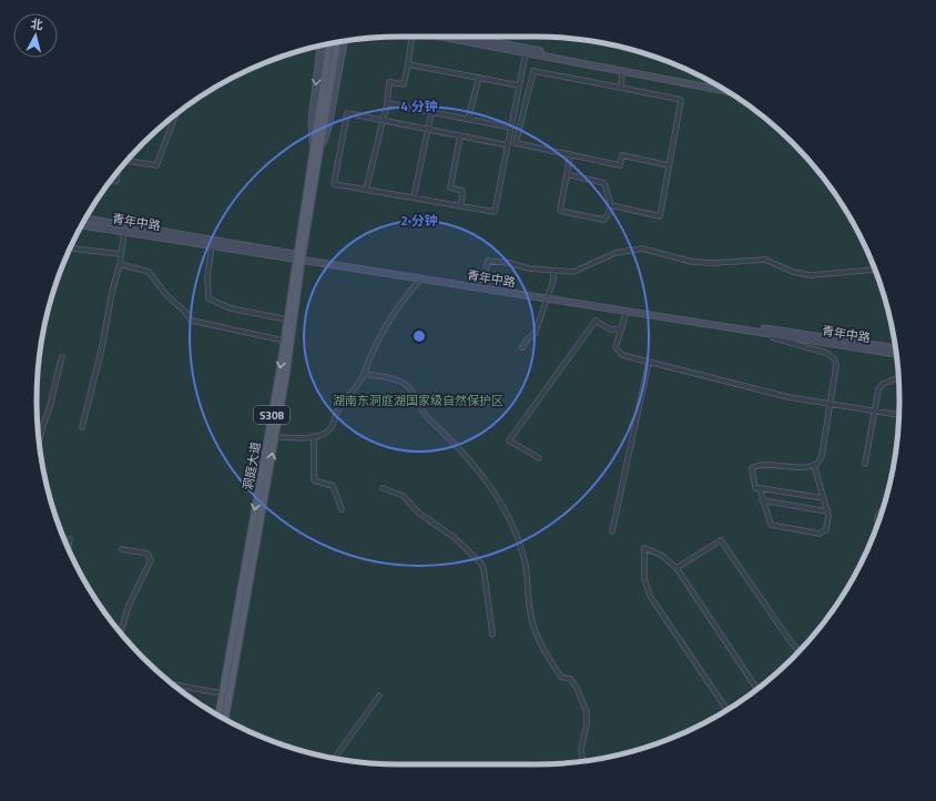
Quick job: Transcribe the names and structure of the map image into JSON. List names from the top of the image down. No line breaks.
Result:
{"streets":{"main road":["青年中路","S308","洞庭大道"]},"crossings":[["青年中路","洞庭大道"]],"parks":["湖南东洞庭湖国家级自然保护区"],"north":"top","rings":["4 分钟","2 分钟"]}
